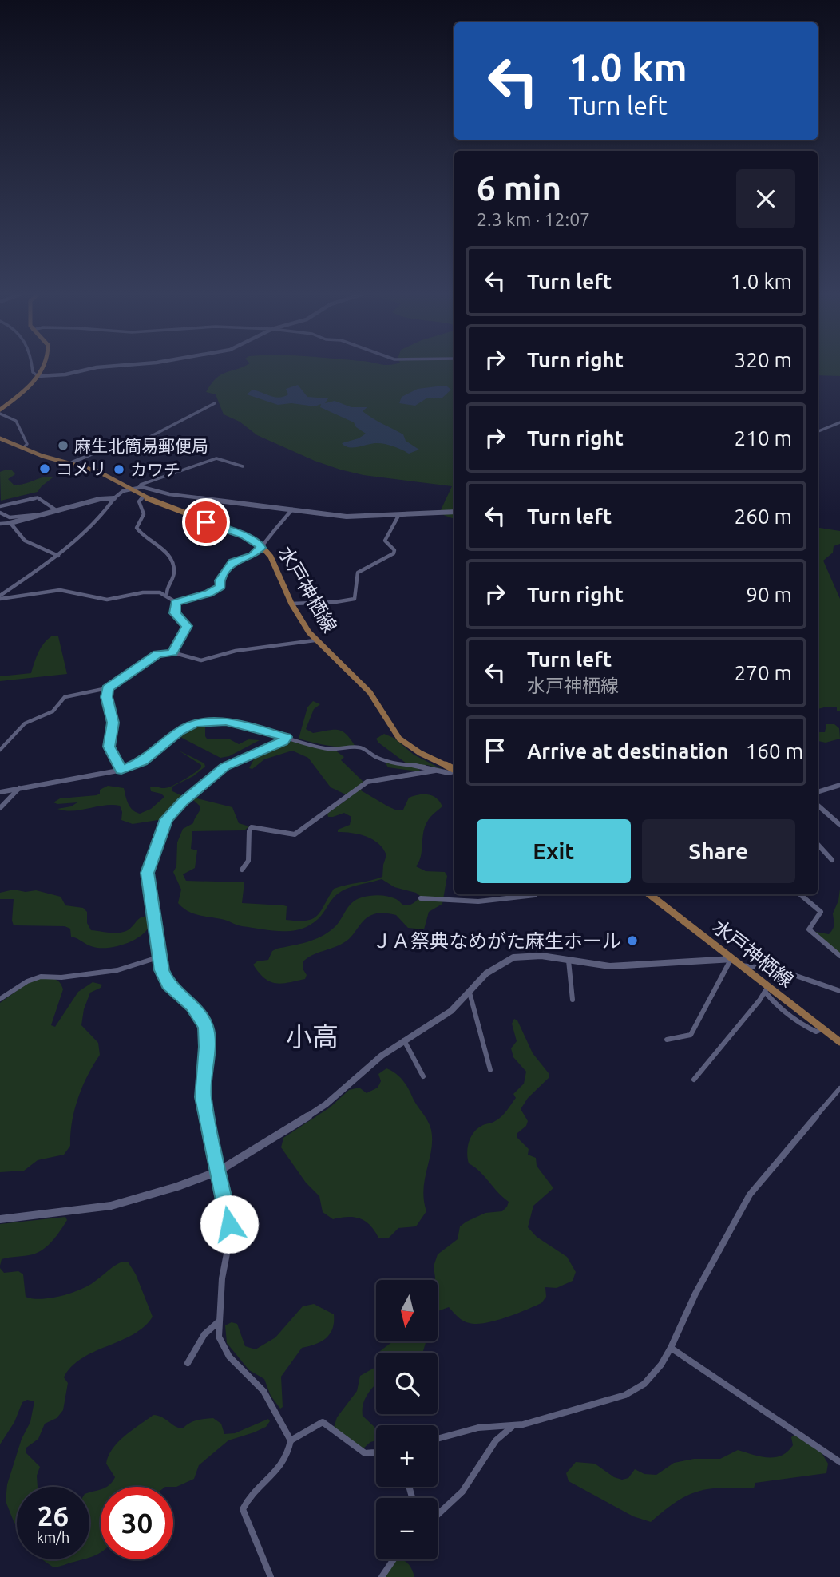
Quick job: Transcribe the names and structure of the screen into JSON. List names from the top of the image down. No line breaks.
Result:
{"streets":{"main road":["水戸神栖線"]},"districts":["小高"],"places":["麻生北簡易郵便局","コメリ","カワチ","ＪＡ祭典なめがた麻生ホール"],"north":"bottom","page":{"turn":["1.0 km","Turn left"],"heading":["6 min","2.3 km · 12:07"],"list":[{"name":"Turn left","value":"1.0 km"},{"name":"Turn right","value":"320 m"},{"name":"Turn right","value":"210 m"},{"name":"Turn left","value":"260 m"},{"name":"Turn right","value":"90 m"},{"name":"Turn left","note":"水戸神栖線","value":"270 m"},{"name":"Arrive at destination","value":"160 m"}],"buttons":["Exit","Share"],"map_buttons":["+","−"],"speed":"26 km/h","limit":"30"}}
